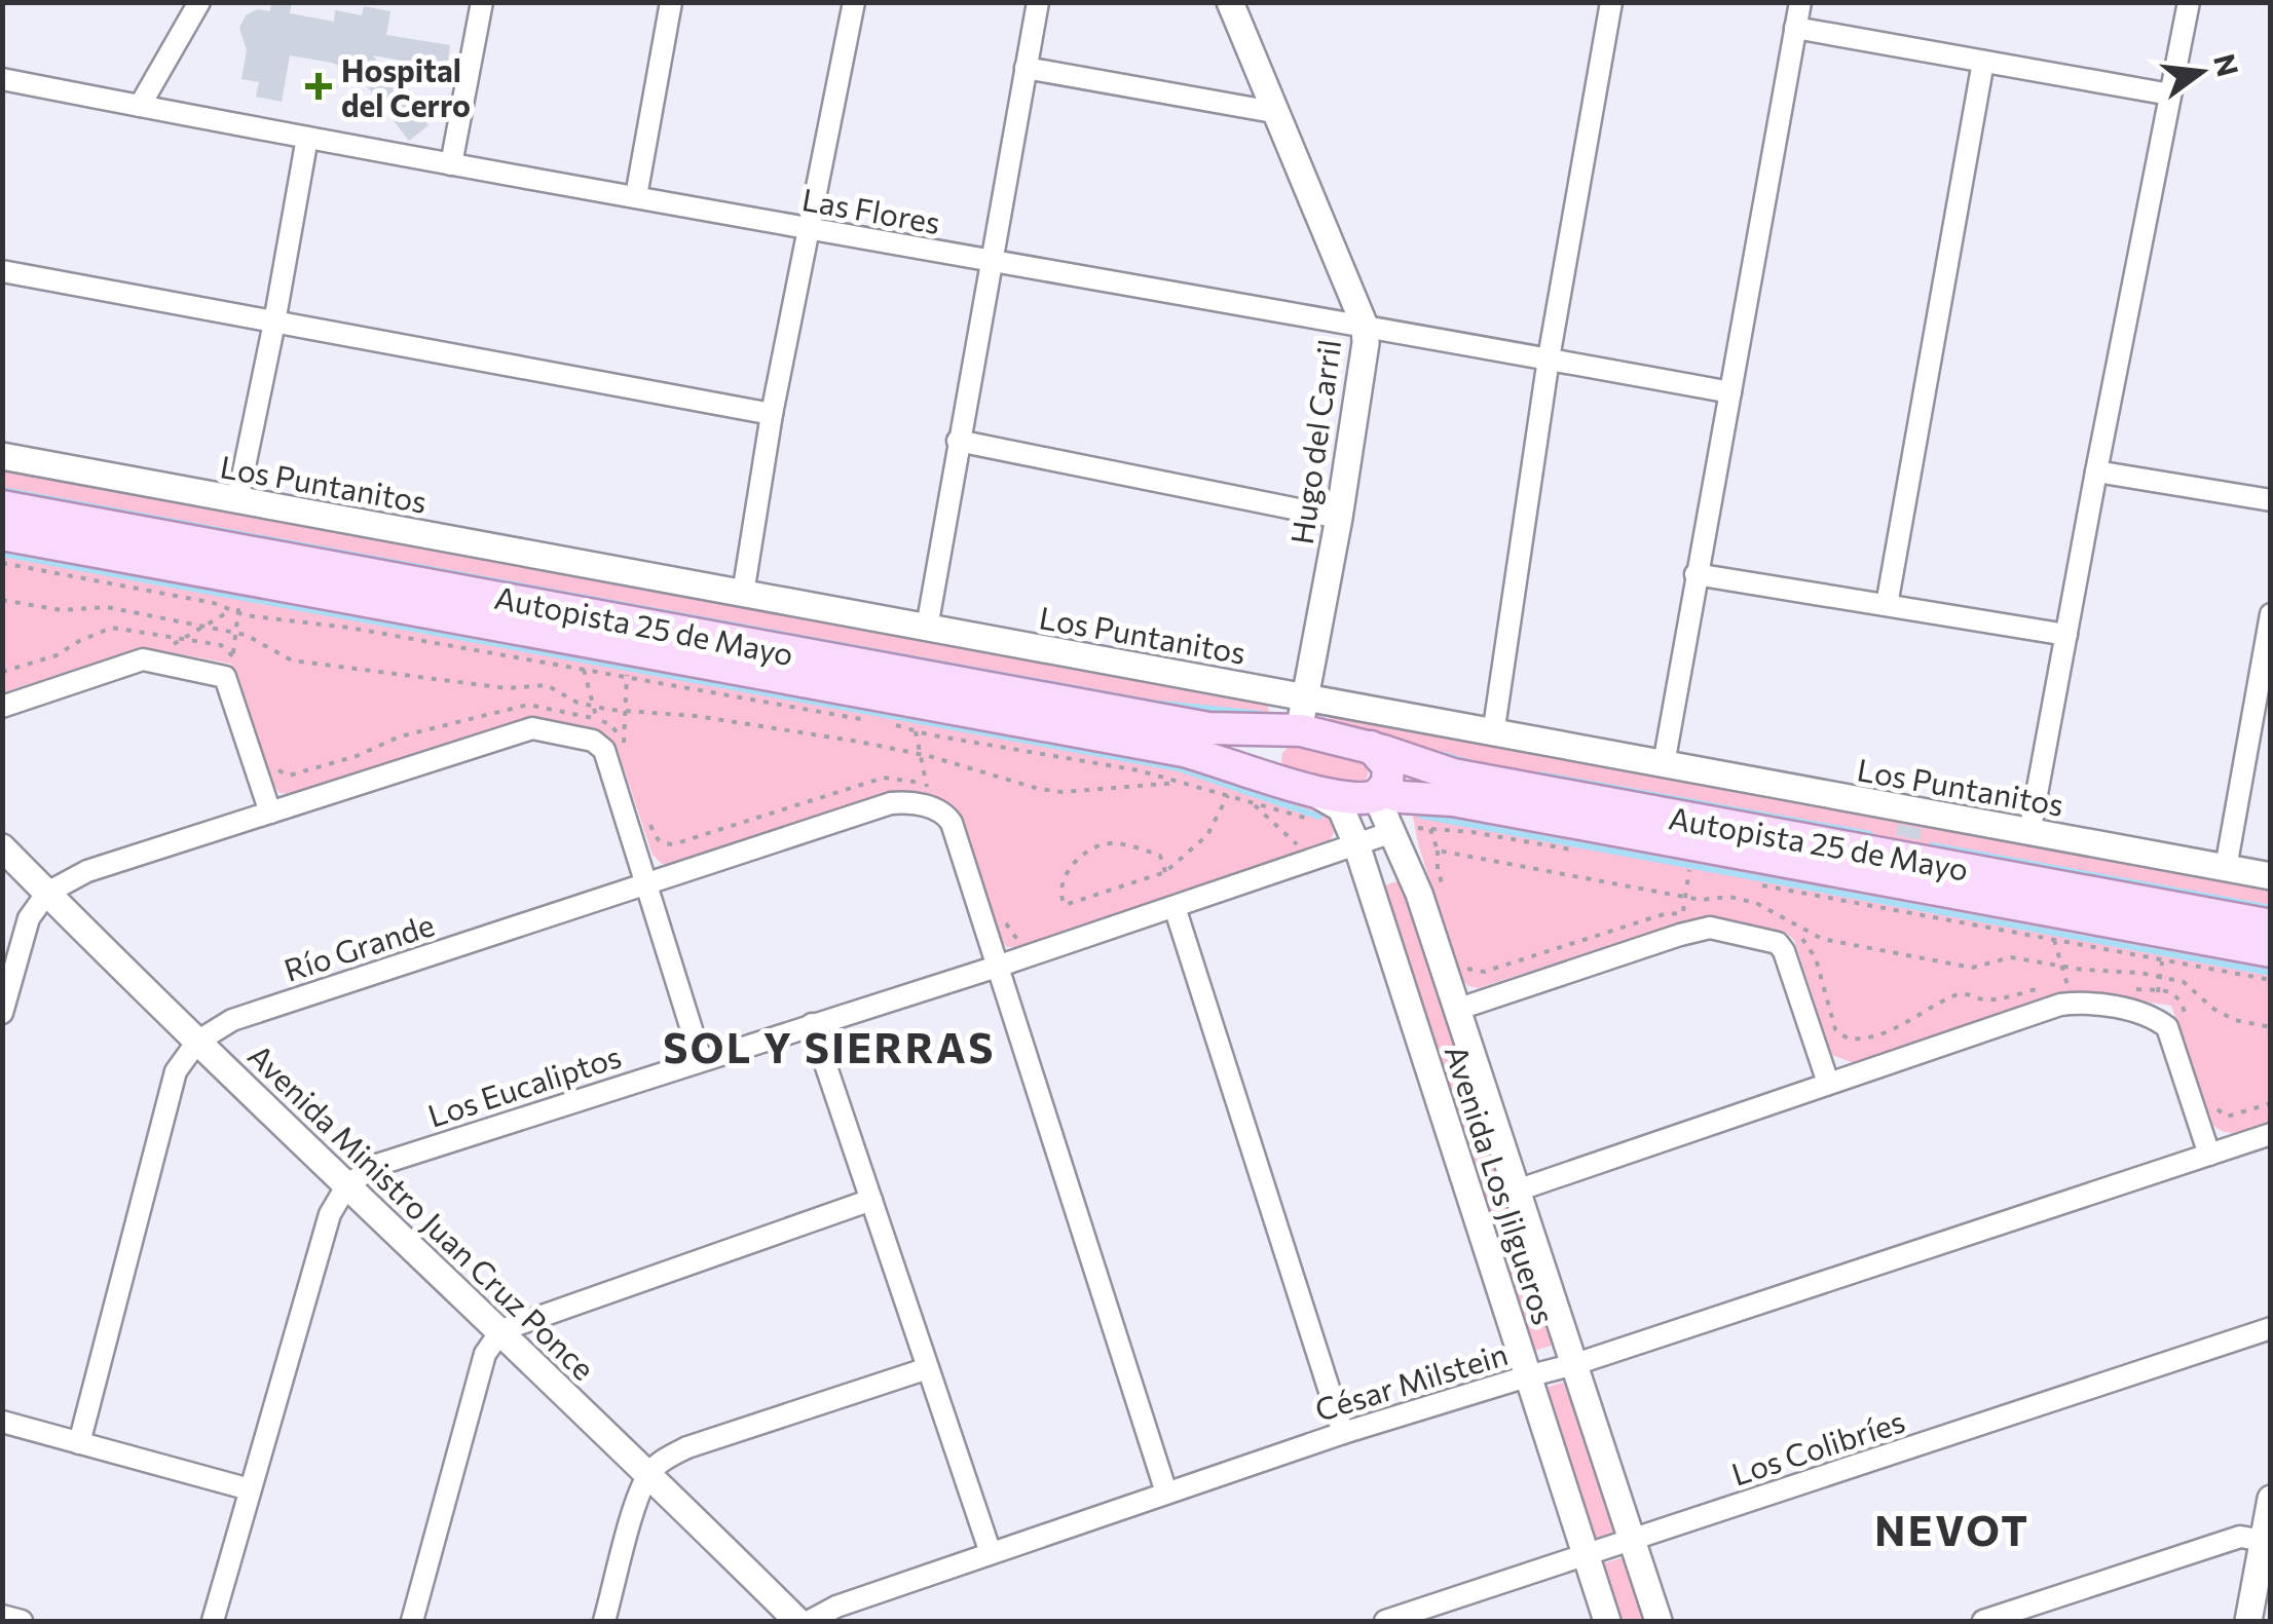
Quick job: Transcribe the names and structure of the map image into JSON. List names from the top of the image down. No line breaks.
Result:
{"streets":{"main road":["Autopista 25 de Mayo"],"street":["Las Flores","Hugo del Carril","Los Puntanitos","Río Grande","Los Eucaliptos","Avenida Los Jilgueros","Avenida Ministro Juan Cruz Ponce","César Milstein","Los Colibríes"]},"crossings":[["Las Flores","Hugo del Carril"],["Hugo del Carril","Los Puntanitos"],["Hugo del Carril","Autopista 25 de Mayo"],["Autopista 25 de Mayo","Avenida Los Jilgueros"],["Río Grande","Avenida Ministro Juan Cruz Ponce"],["Los Eucaliptos","Avenida Los Jilgueros"],["Los Eucaliptos","Avenida Ministro Juan Cruz Ponce"],["Avenida Los Jilgueros","César Milstein"],["Avenida Los Jilgueros","Los Colibríes"]],"districts":["SOL Y SIERRAS","NEVOT"],"places":{"health":["Hospital del Cerro"]},"north":"right"}
